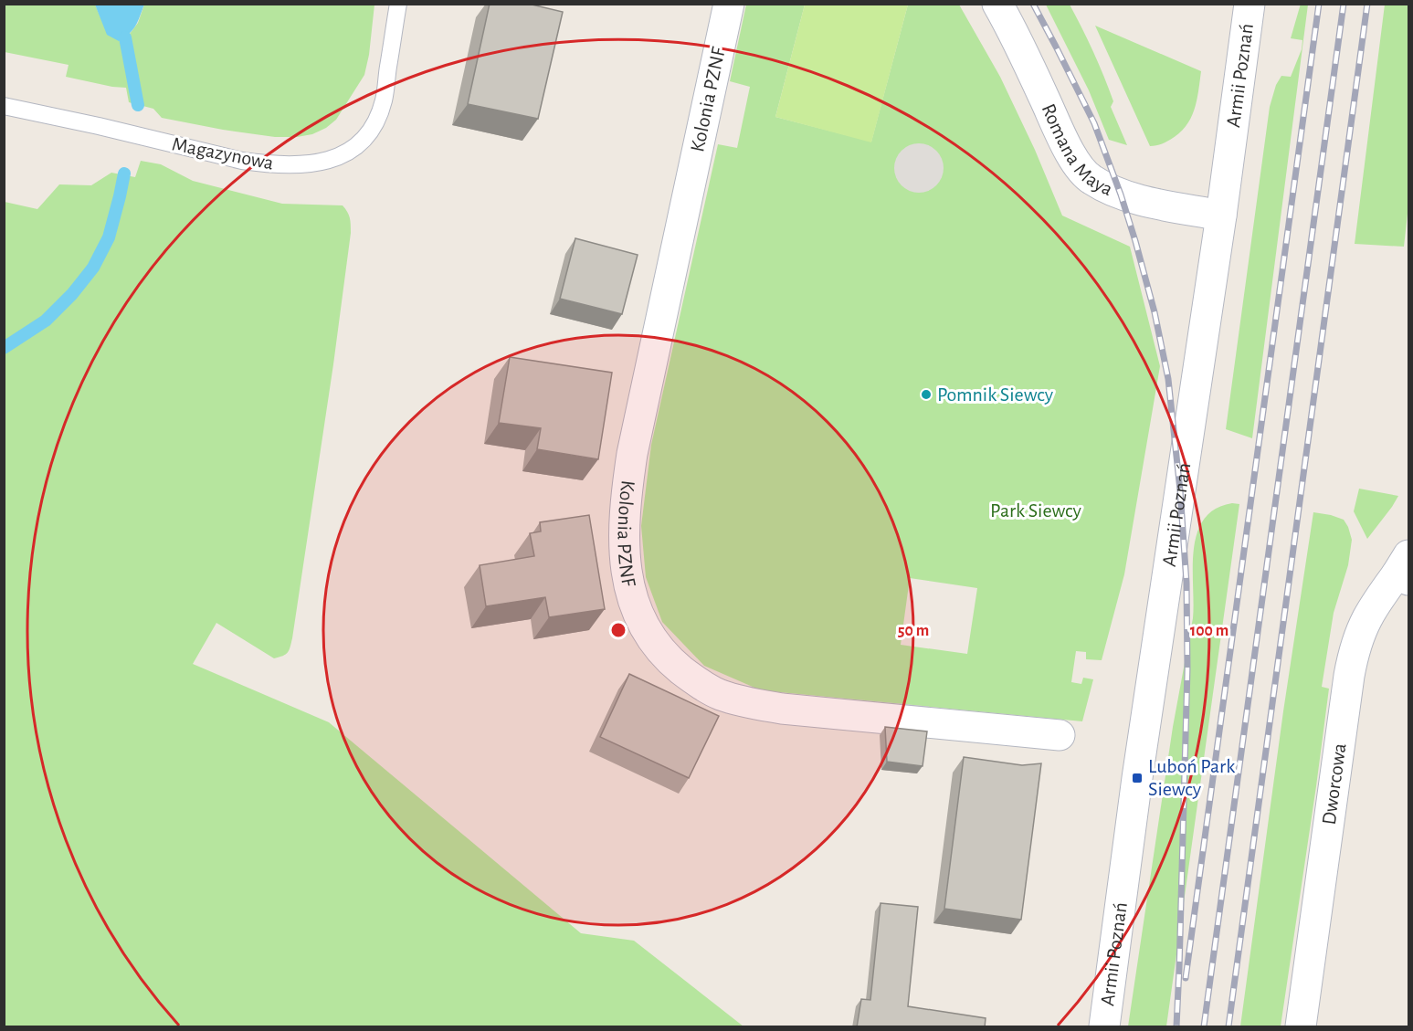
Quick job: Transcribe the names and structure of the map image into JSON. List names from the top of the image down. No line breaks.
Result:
{"streets":{"street":["Armii Poznań","Kolonia PZNF","Romana Maya","Dworcowa"],"lane":["Magazynowa"]},"crossings":[["Armii Poznań","Romana Maya"]],"parks":["Park Siewcy"],"places":{"other":["Pomnik Siewcy"],"transit":["Luboń Park Siewcy"]},"rings":["50 m","100 m"]}
